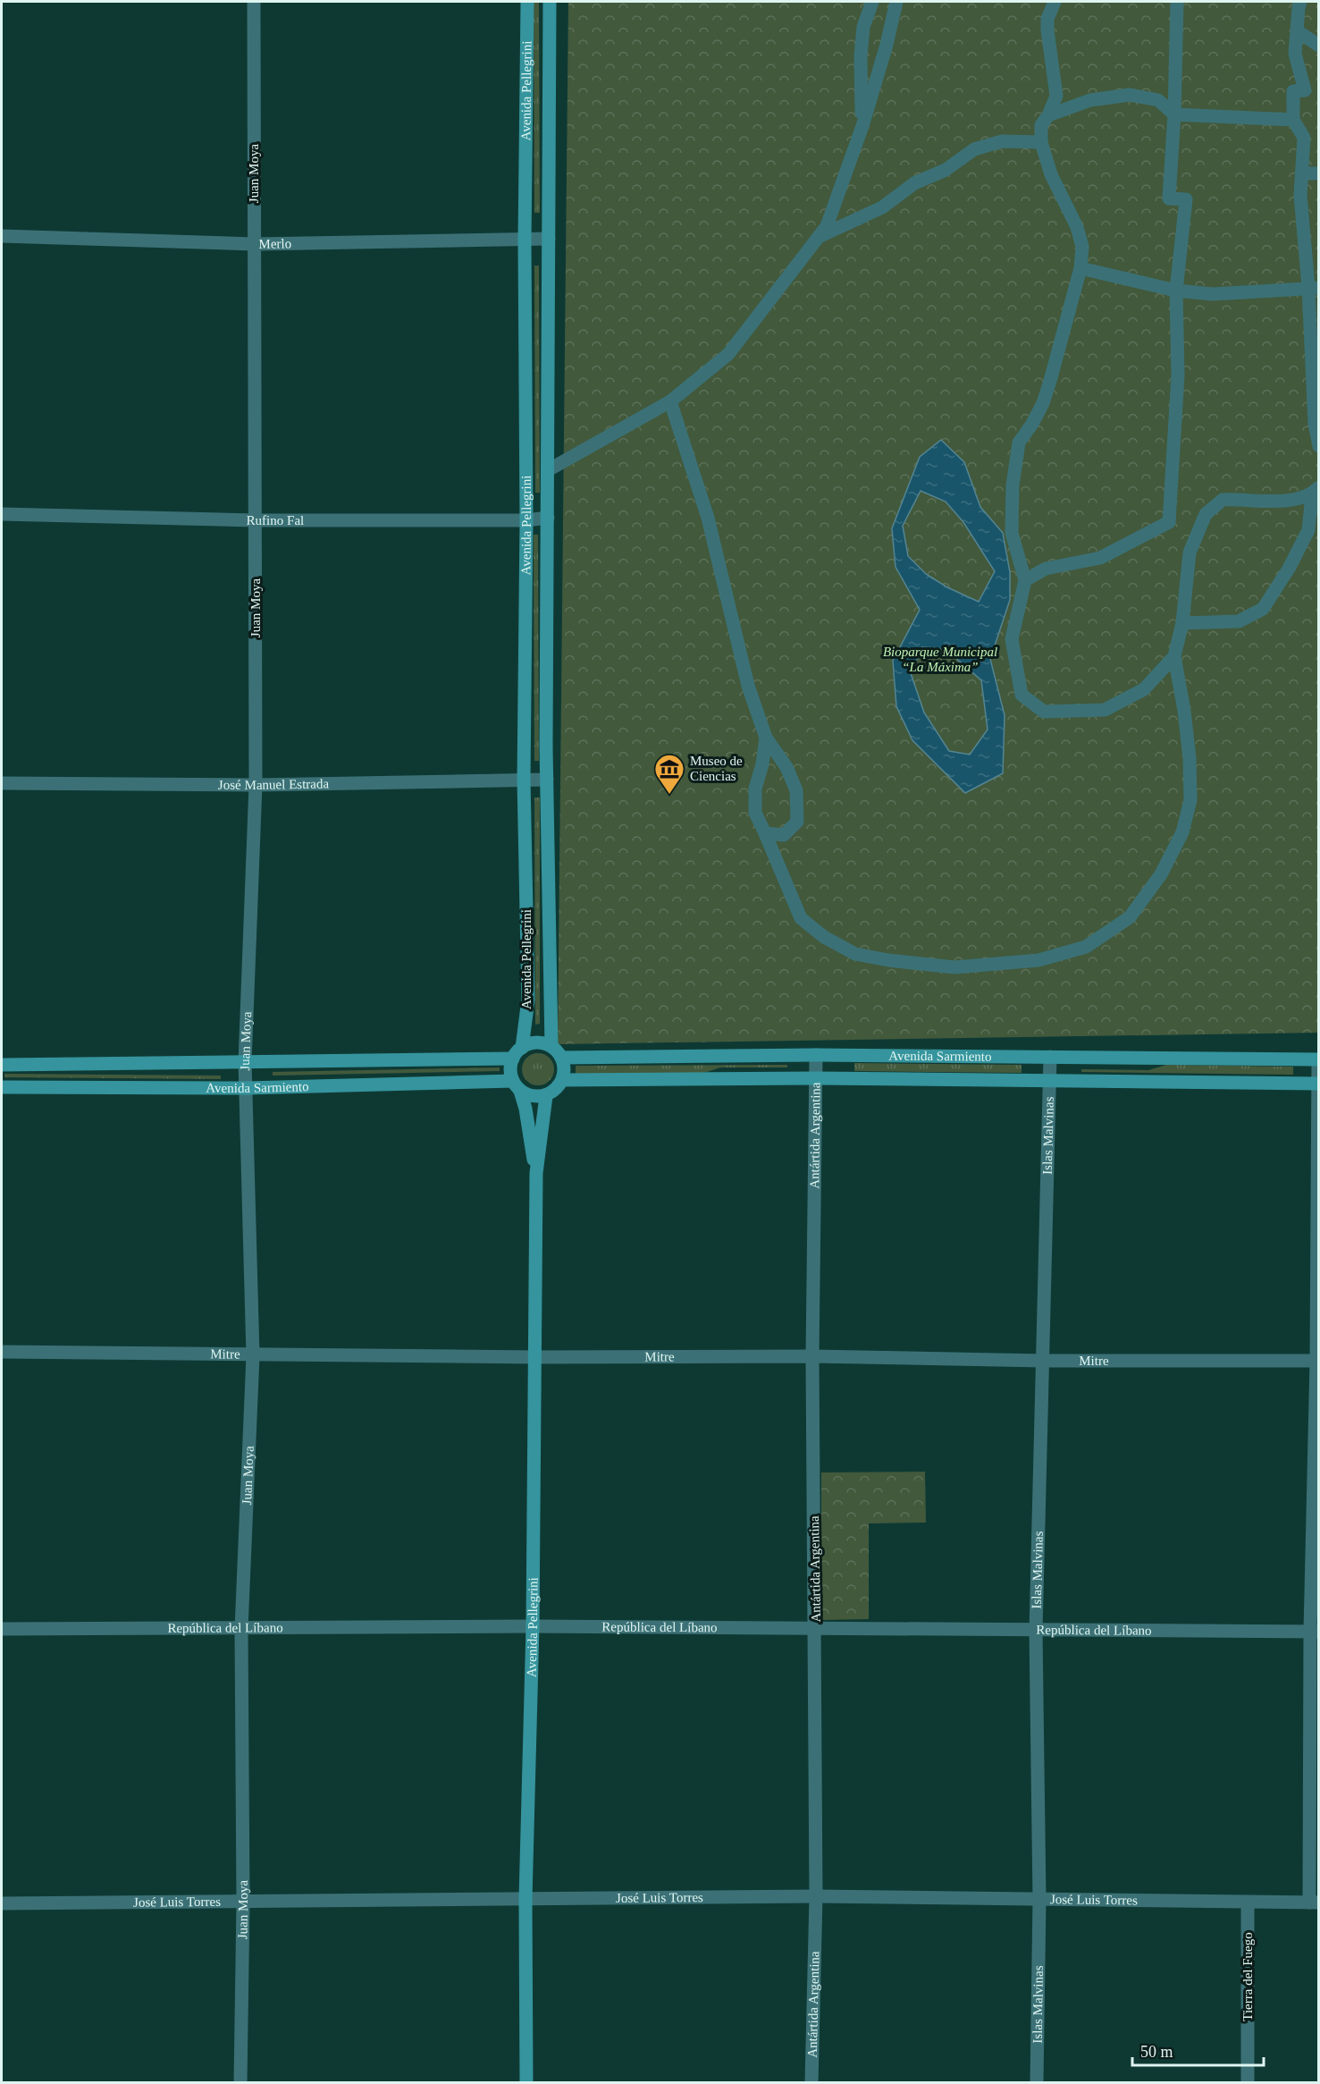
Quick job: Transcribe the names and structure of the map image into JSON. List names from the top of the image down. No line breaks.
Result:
{"streets":{"main road":["Avenida Pellegrini","Avenida Sarmiento"],"street":["Juan Moya","Merlo","Rufino Fal","José Manuel Estrada","Antártida Argentina","Islas Malvinas","Mitre","República del Líbano","José Luis Torres","Tierra del Fuego"]},"crossings":[["Avenida Pellegrini","Merlo"],["Avenida Pellegrini","Rufino Fal"],["Avenida Pellegrini","José Manuel Estrada"],["Avenida Pellegrini","Avenida Sarmiento"],["Avenida Pellegrini","Mitre"],["Avenida Pellegrini","República del Líbano"],["Avenida Pellegrini","José Luis Torres"],["Juan Moya","Merlo"],["Juan Moya","Rufino Fal"],["Juan Moya","José Manuel Estrada"],["Juan Moya","Avenida Sarmiento"],["Juan Moya","Mitre"],["Juan Moya","República del Líbano"],["Juan Moya","José Luis Torres"],["Avenida Sarmiento","Antártida Argentina"],["Avenida Sarmiento","Islas Malvinas"],["Antártida Argentina","Mitre"],["Antártida Argentina","República del Líbano"],["Antártida Argentina","José Luis Torres"],["Islas Malvinas","Mitre"],["Islas Malvinas","República del Líbano"],["Islas Malvinas","José Luis Torres"],["José Luis Torres","Tierra del Fuego"]],"parks":["Bioparque Municipal “La Máxima”"],"places":{"museum":["Museo de Ciencias"]},"scale_bar":"50 m"}
